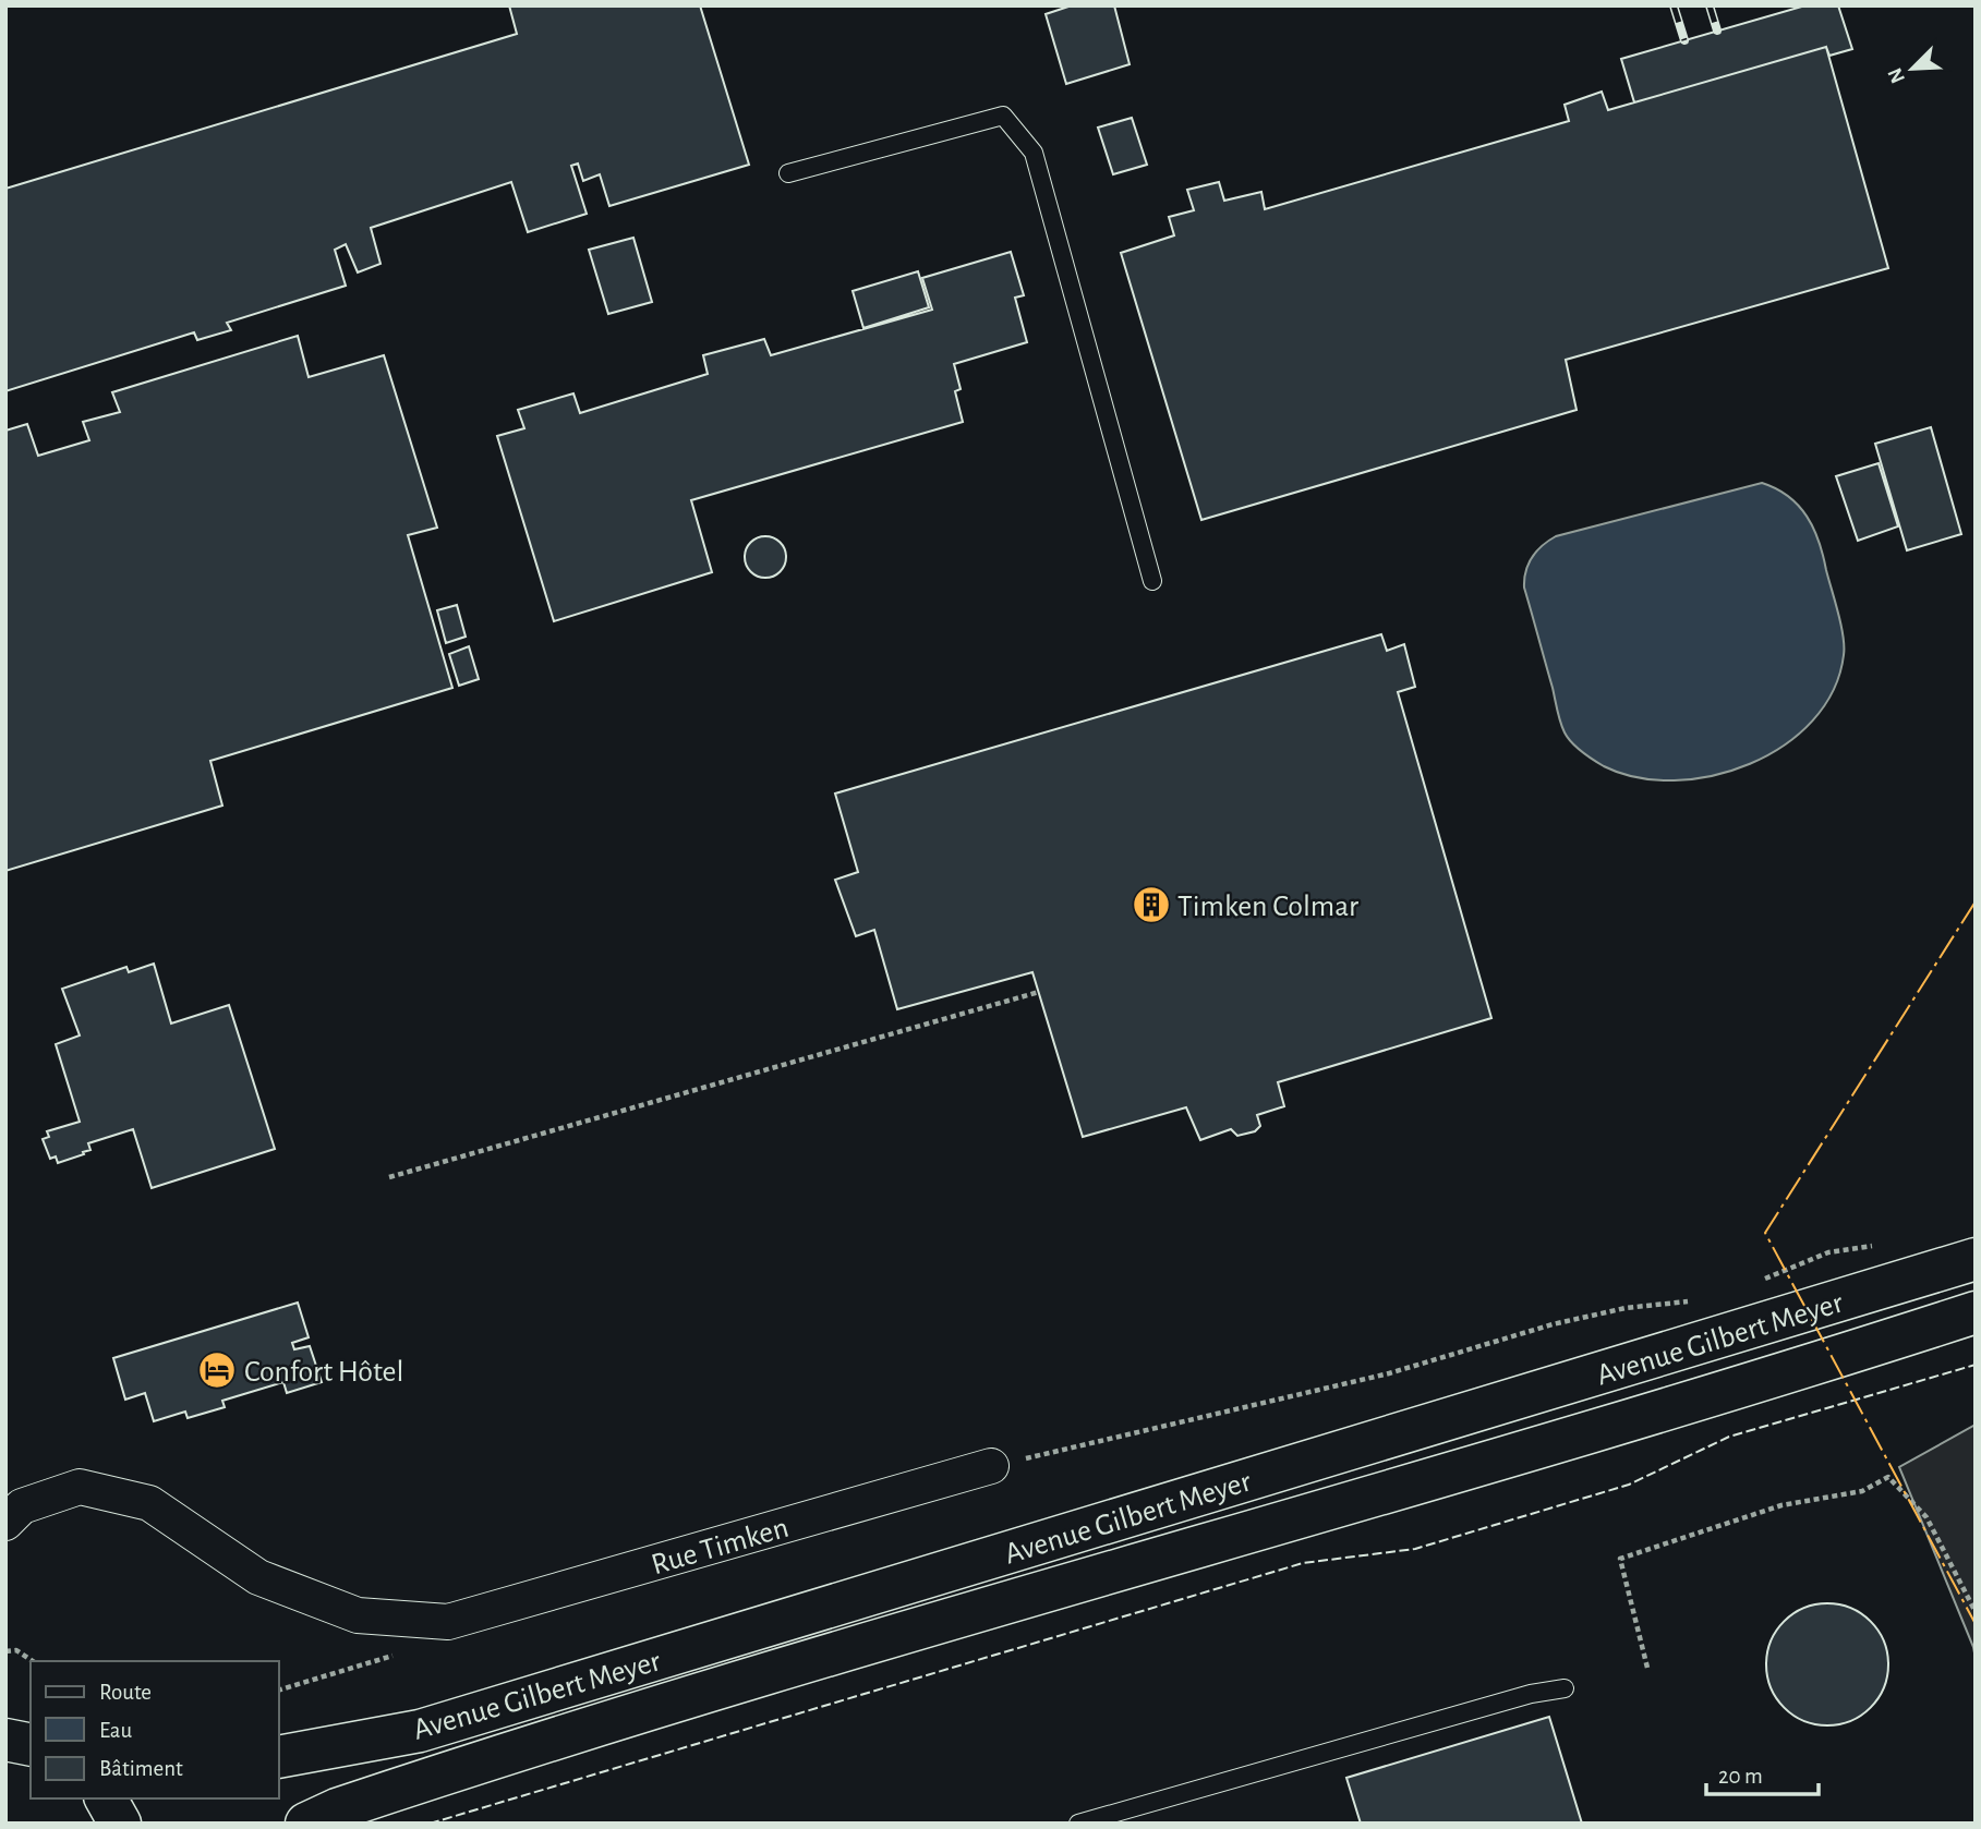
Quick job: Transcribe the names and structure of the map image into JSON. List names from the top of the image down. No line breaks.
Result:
{"streets":{"main road":["Avenue Gilbert Meyer"],"street":["Rue Timken"]},"places":{"building":["Timken Colmar"],"hotel":["Confort Hôtel"]},"legend":["Route","Eau","Bâtiment"],"scale_bar":"20 m","north":"bottom left"}
